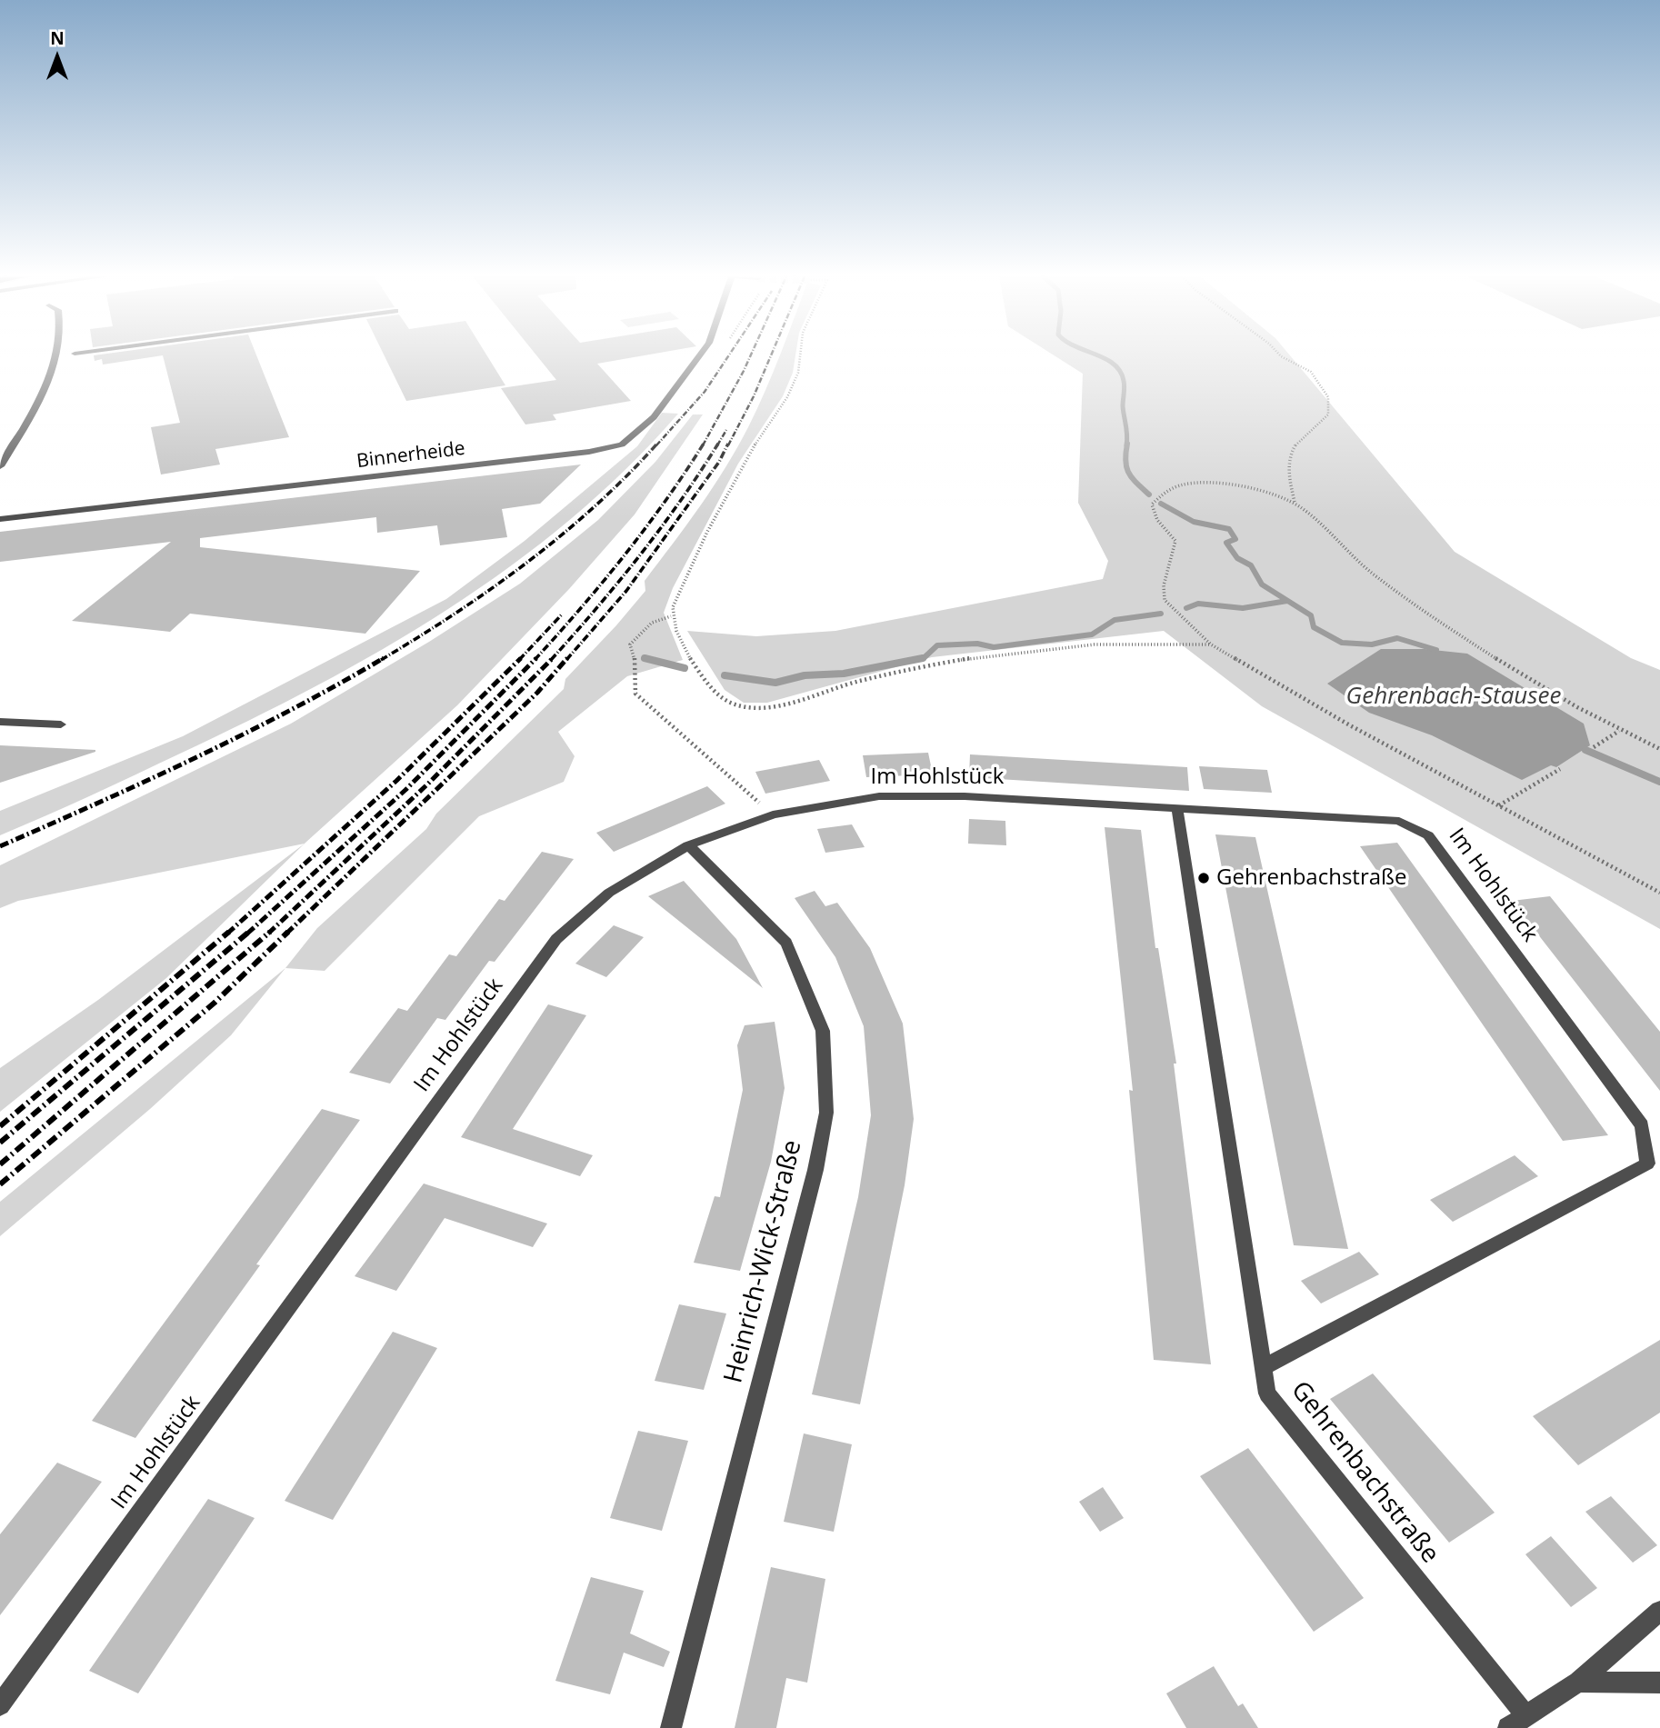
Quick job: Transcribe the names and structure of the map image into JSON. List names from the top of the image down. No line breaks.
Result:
{"streets":{"street":["Binnerheide","Im Hohlstück","Heinrich-Wick-Straße","Gehrenbachstraße"]},"crossings":[["Im Hohlstück","Heinrich-Wick-Straße"],["Im Hohlstück","Gehrenbachstraße"]],"water":["Gehrenbach-Stausee"],"places":["Gehrenbachstraße"],"north":"top"}
